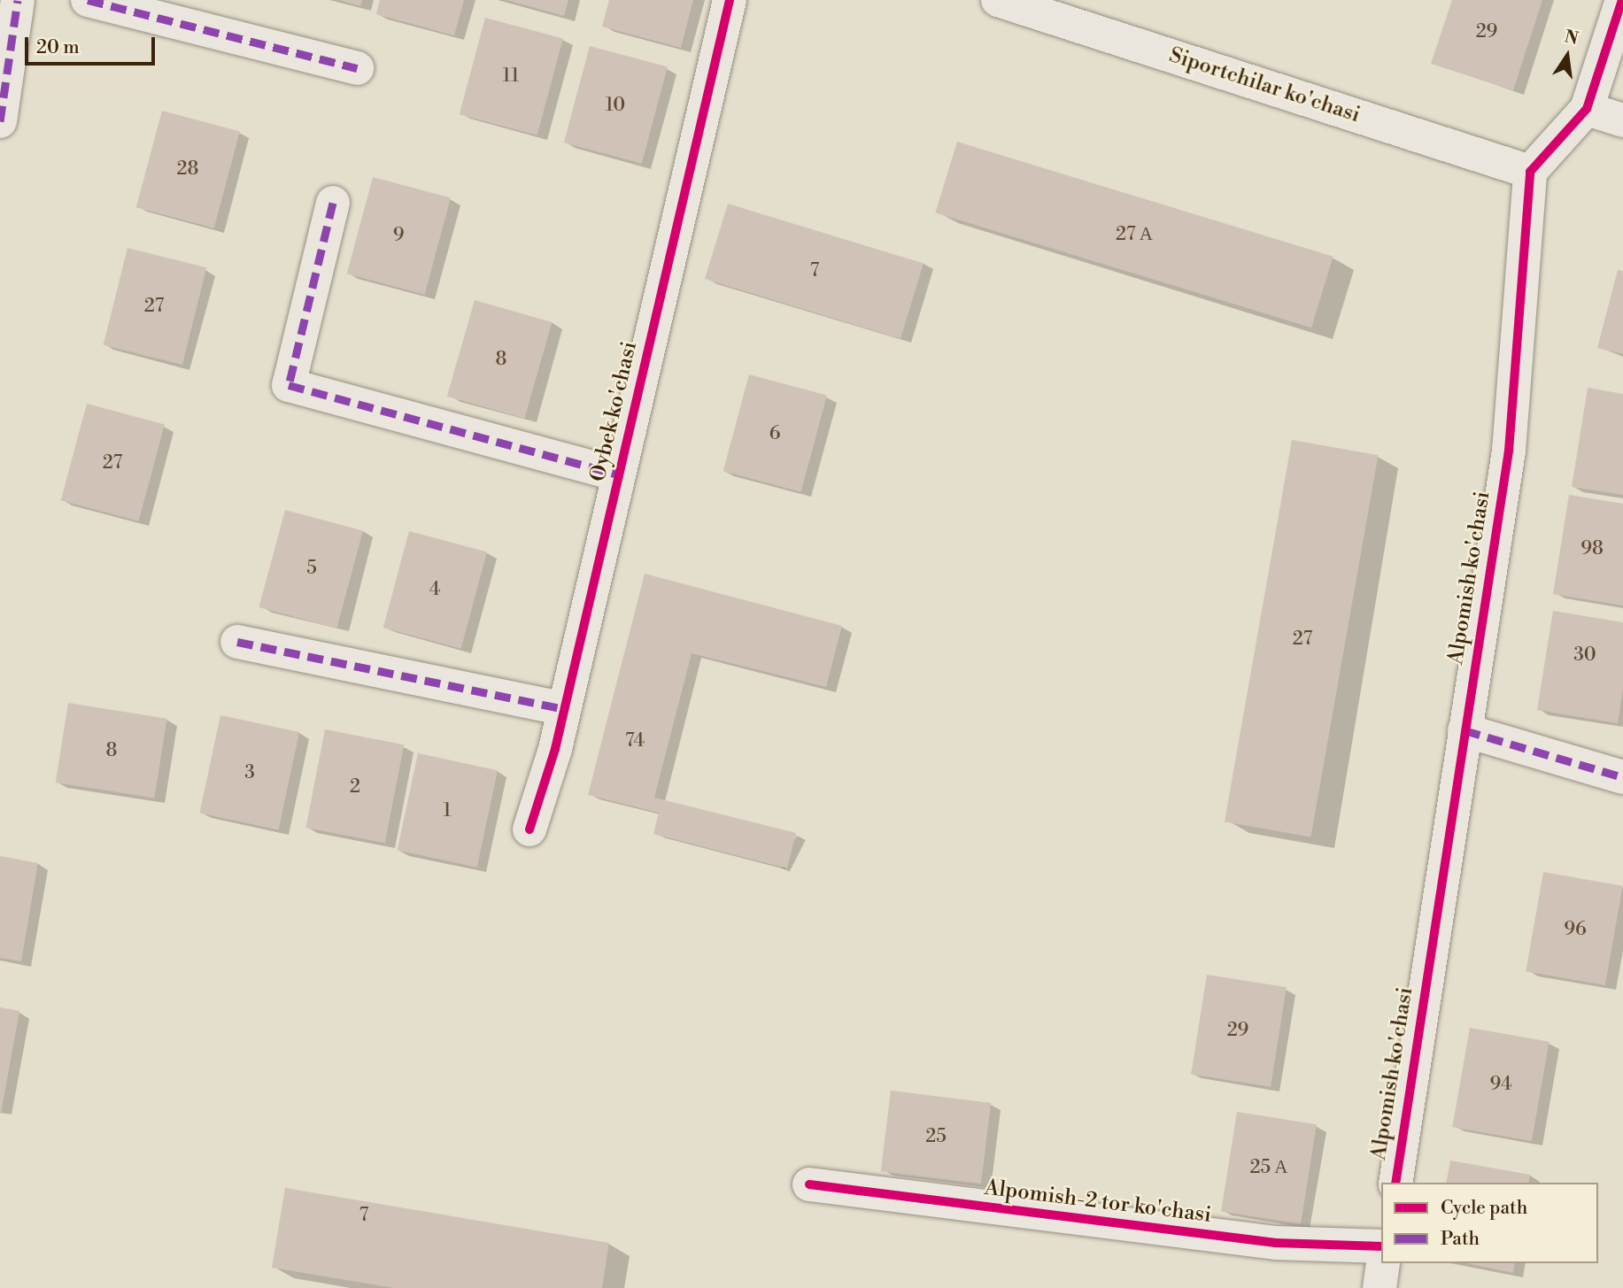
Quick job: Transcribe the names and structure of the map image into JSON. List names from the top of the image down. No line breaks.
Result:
{"streets":{"street":["Siportchilar ko'chasi","Oybek ko'chasi","Alpomish ko'chasi","Alpomish-2 tor ko'chasi"]},"crossings":[["Siportchilar ko'chasi","Alpomish ko'chasi"]],"house_numbers":["29","11","10","28","27 А","9","7","27","8","6","27","98","5","4","27","30","74","8","3","2","1","96","29","94","25","25 А","7"],"legend":["Cycle path","Path"],"scale_bar":"20 m","north":"top"}
